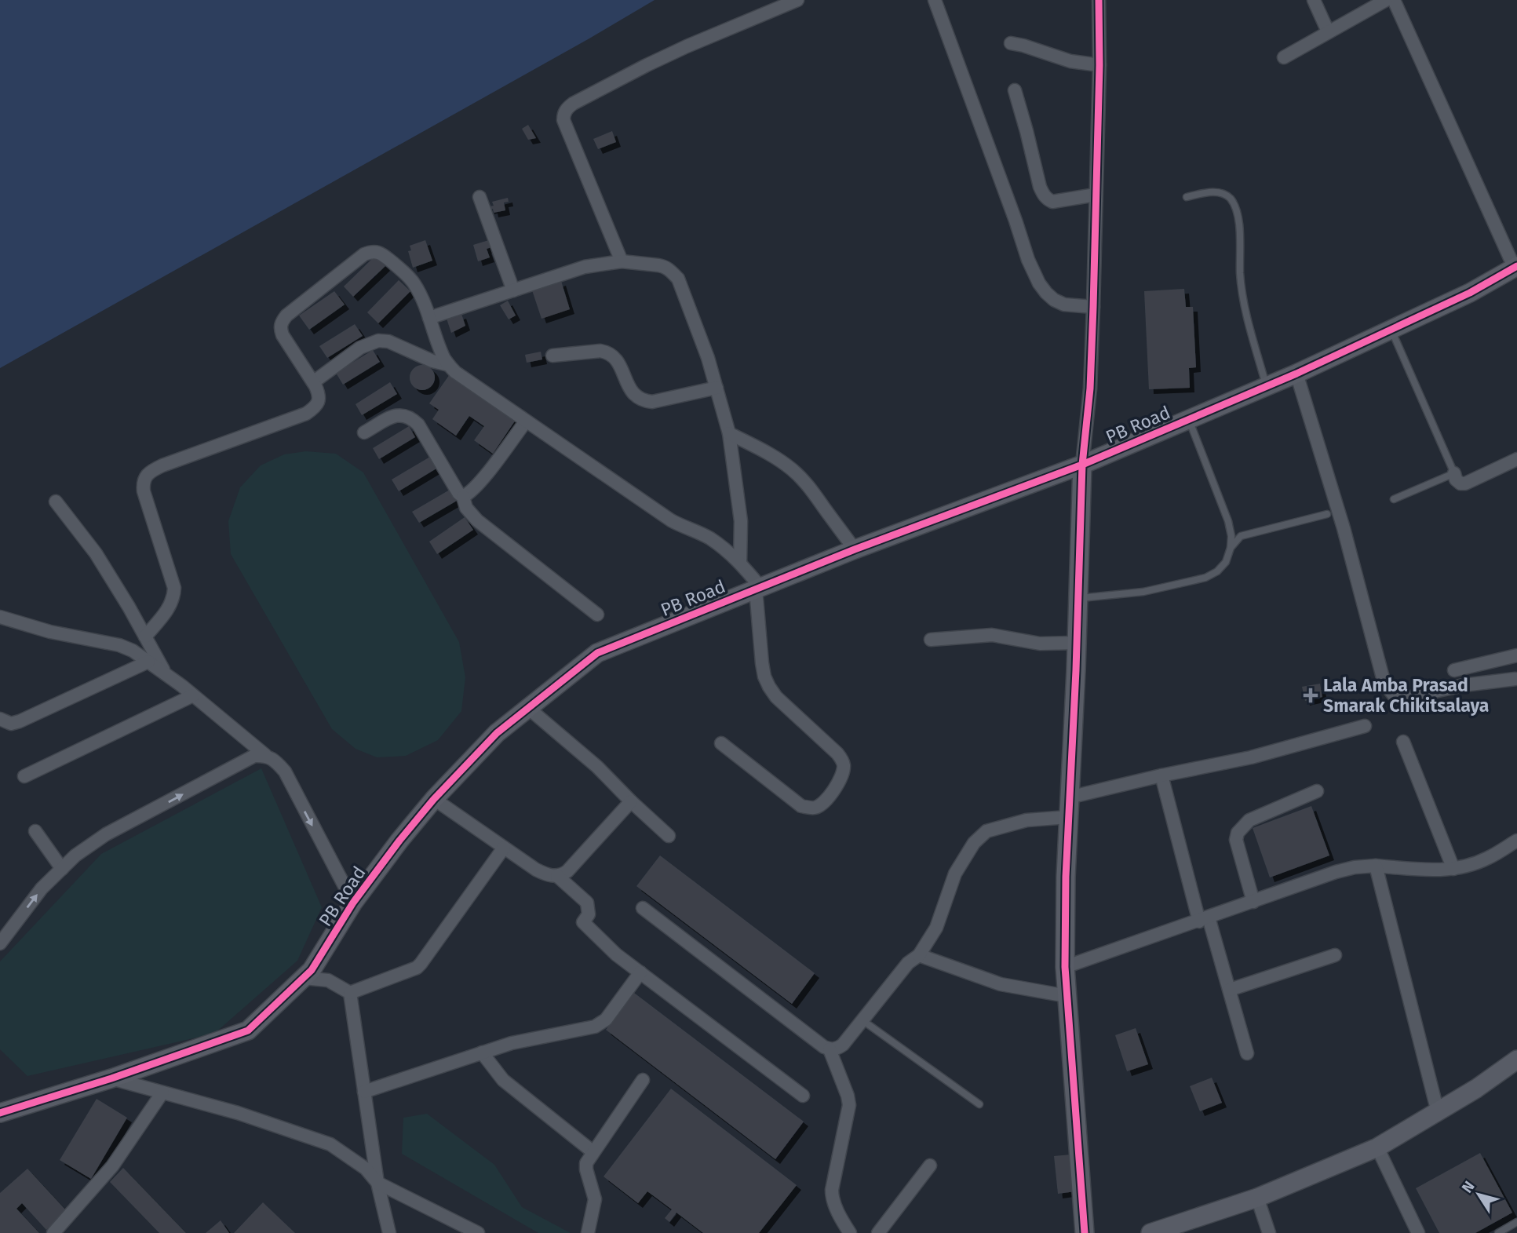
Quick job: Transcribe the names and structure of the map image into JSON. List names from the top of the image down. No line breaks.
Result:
{"streets":{"street":["PB Road"]},"places":{"health":["Lala Amba Prasad Smarak Chikitsalaya"]},"north":"top left"}
